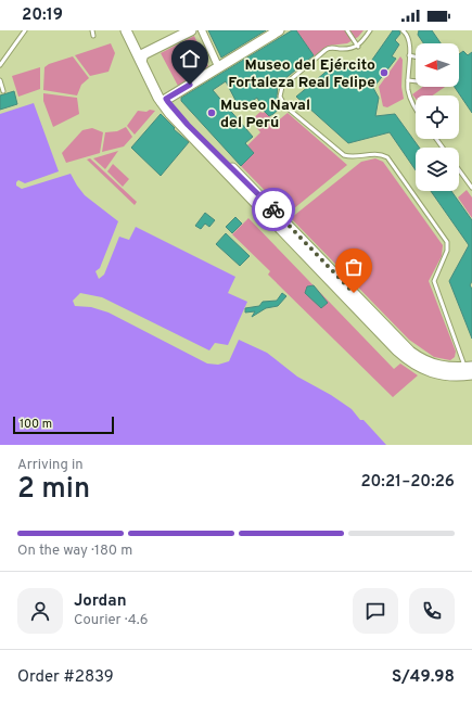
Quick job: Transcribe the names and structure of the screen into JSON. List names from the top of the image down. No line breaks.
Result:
{"places":["Museo del Ejército Fortaleza Real Felipe","Museo Naval del Perú"],"scale_bar":"100 m","north":"left","page":{"status":"20:19","scale":"100 m","heading":["2 min","Arriving in","20:21–20:26"],"panel":["Jordan","Courier · 4.6","Order #2839","S/49.98"],"bar":"On the way · 180 m"}}
